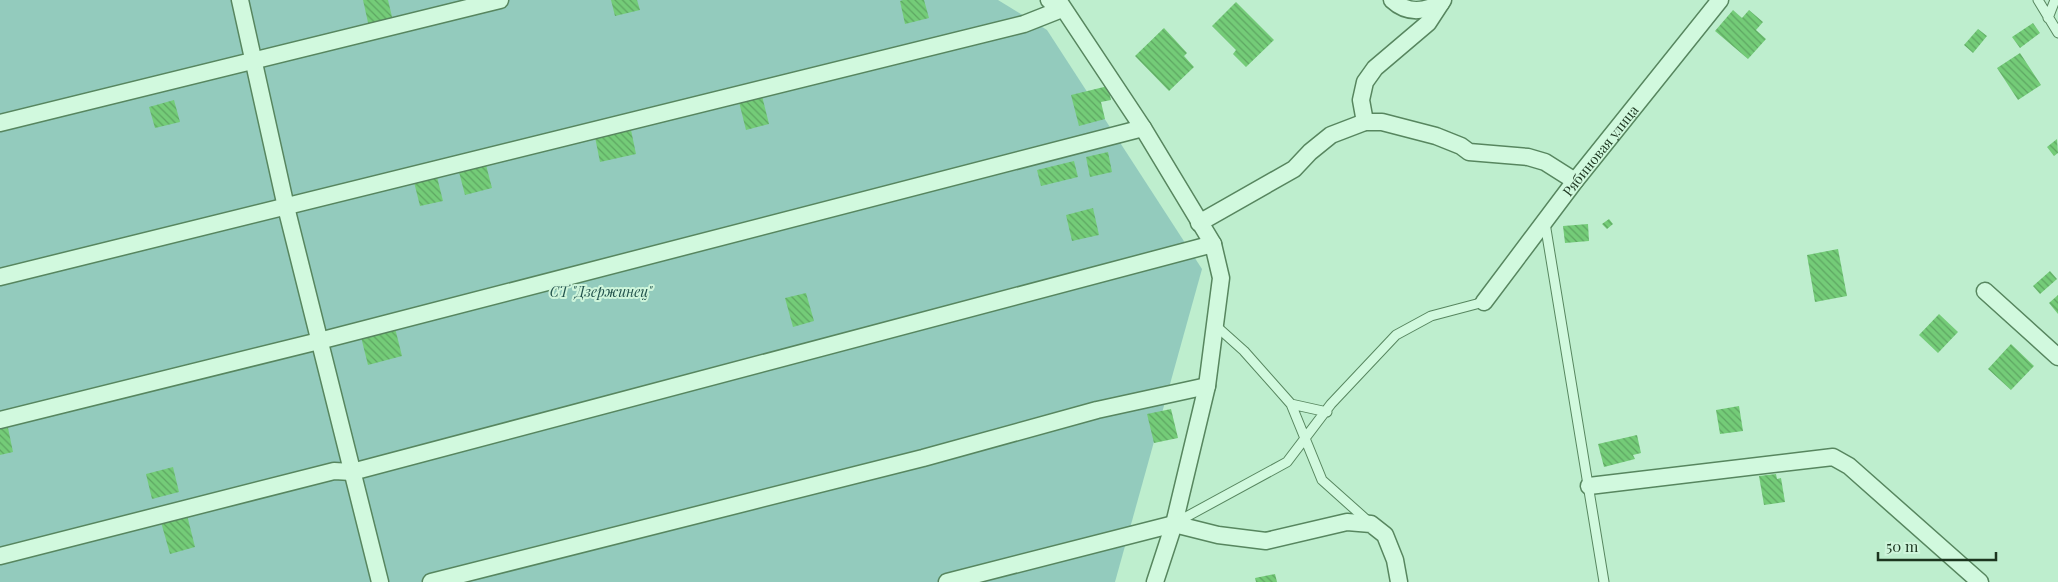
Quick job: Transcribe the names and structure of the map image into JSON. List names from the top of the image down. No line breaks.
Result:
{"streets":{"street":["Рябиновая улица"]},"parks":["СТ \"Дзержинец\""],"scale_bar":"50 m"}
